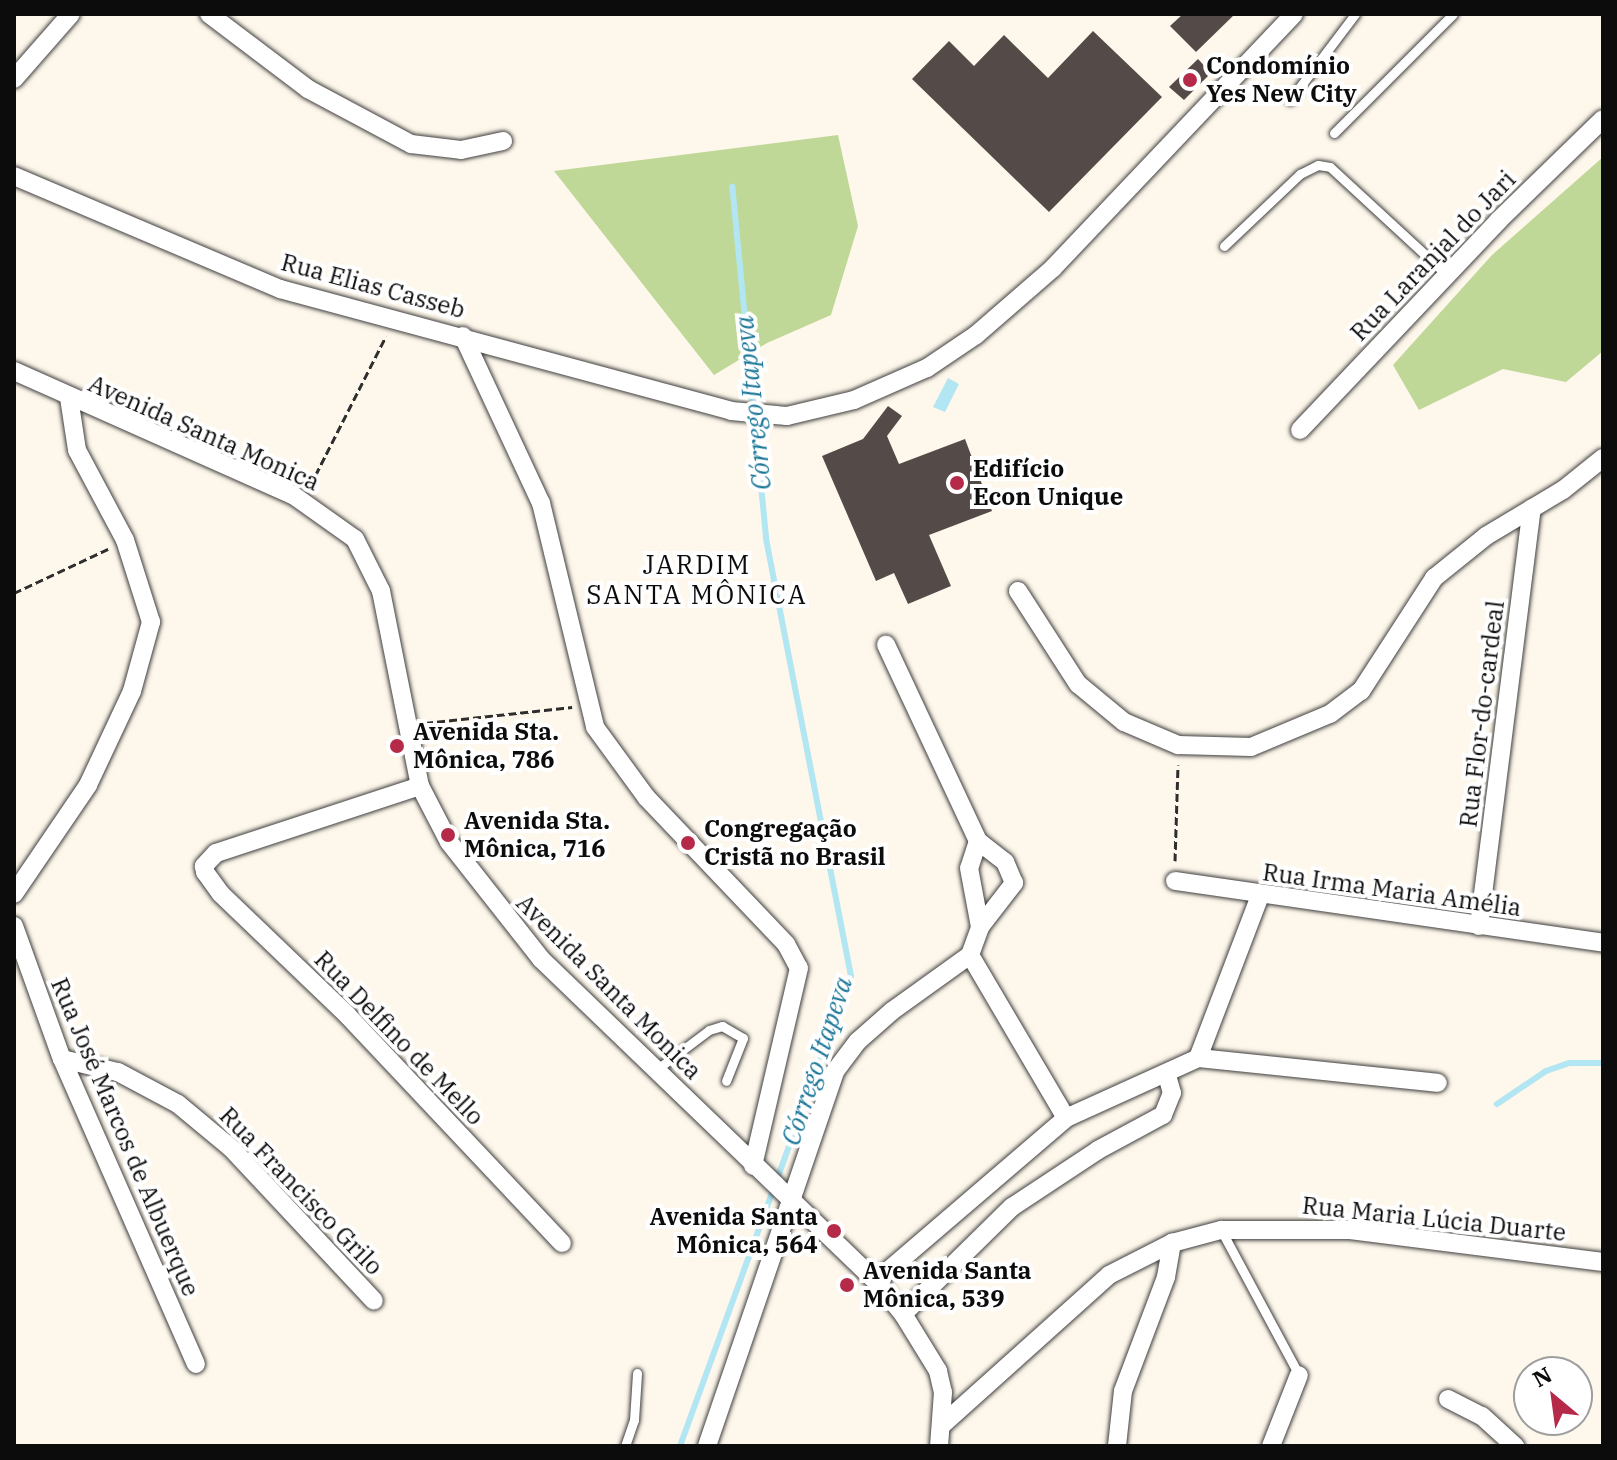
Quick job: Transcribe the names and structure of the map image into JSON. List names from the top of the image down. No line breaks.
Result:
{"streets":{"street":["Rua Laranjal do Jari","Rua Elias Casseb","Avenida Santa Monica","Rua Flor-do-cardeal","Rua Irma Maria Amélia","Rua Delfino de Mello","Rua José Marcos de Albuerque","Rua Francisco Grilo","Rua Maria Lúcia Duarte"]},"crossings":[["Avenida Santa Monica","Rua Delfino de Mello"],["Avenida Santa Monica","Rua Maria Lúcia Duarte"],["Rua Flor-do-cardeal","Rua Irma Maria Amélia"],["Rua José Marcos de Albuerque","Rua Francisco Grilo"]],"districts":["JARDIM SANTA MÔNICA"],"water":["Córrego Itapeva"],"places":["Condomínio Yes New City","Edifício Econ Unique","Avenida Sta. Mônica, 786","Avenida Sta. Mônica, 716","Congregação Cristã no Brasil","Avenida Santa Mônica, 564","Avenida Santa Mônica, 539"],"north":"top left"}
